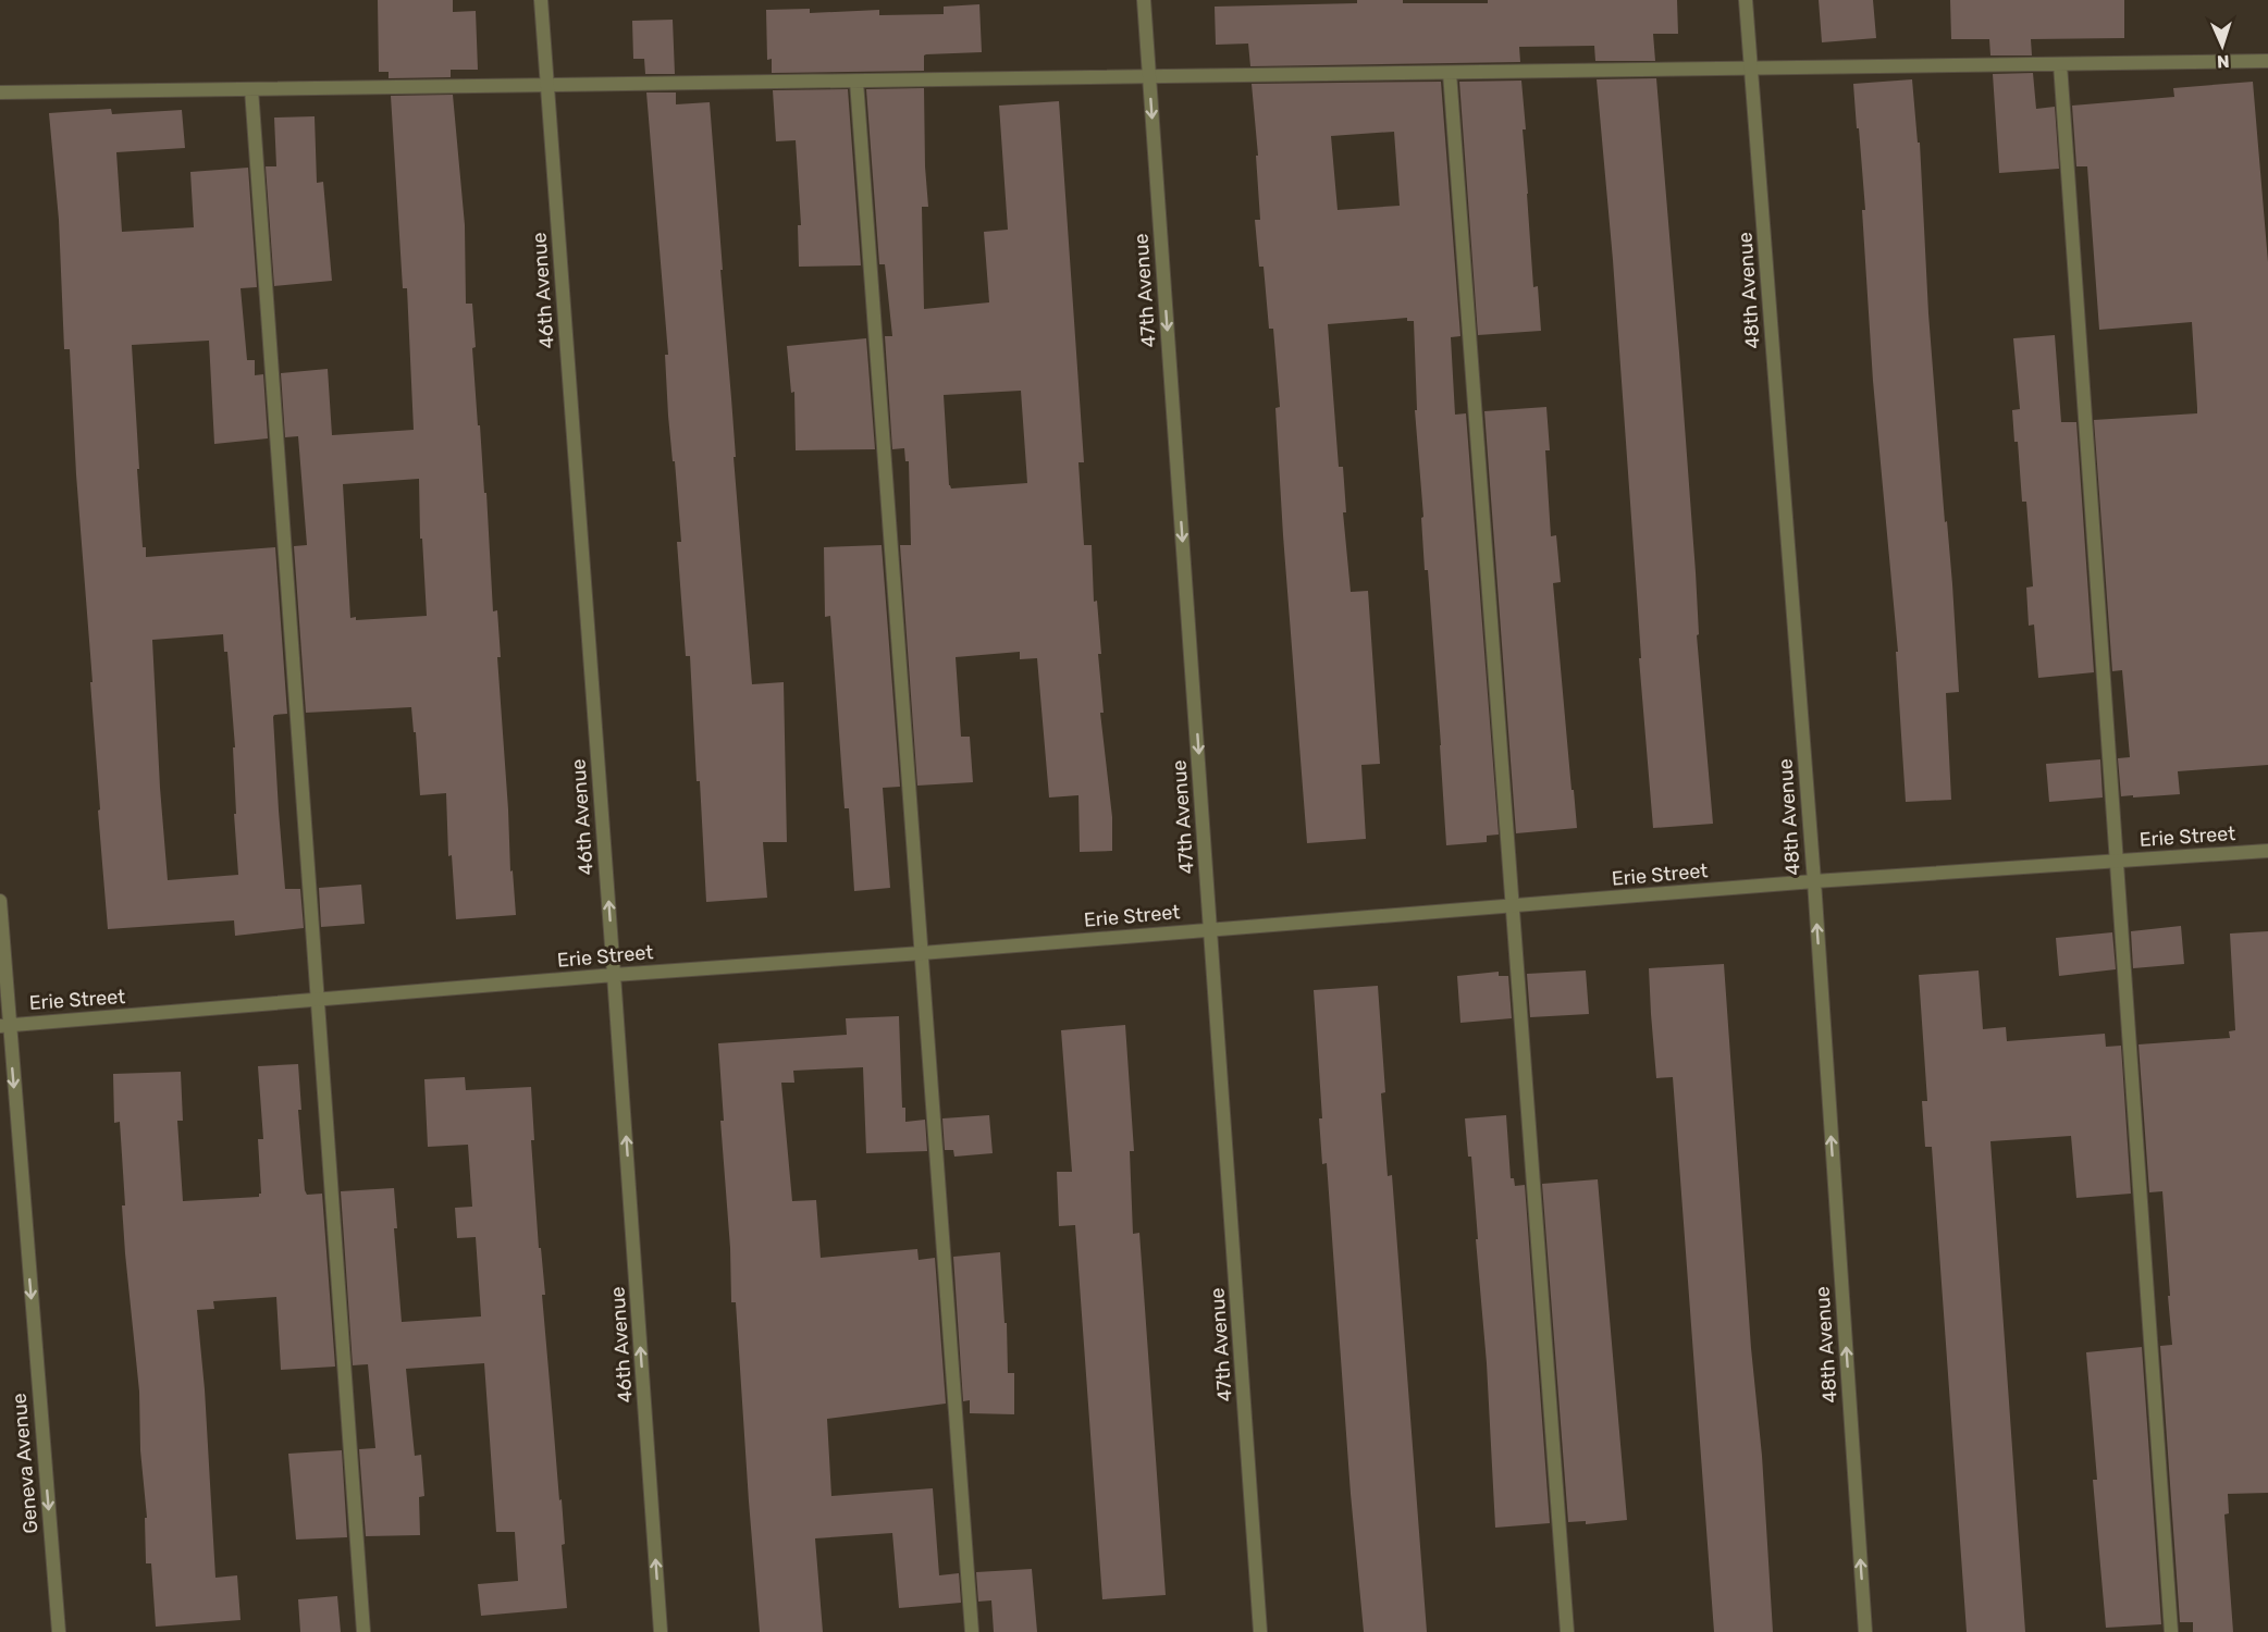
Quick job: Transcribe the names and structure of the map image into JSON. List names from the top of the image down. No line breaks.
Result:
{"streets":{"street":["46th Avenue","47th Avenue","48th Avenue","Erie Street","Geneva Avenue"]},"crossings":[["46th Avenue","Erie Street"],["47th Avenue","Erie Street"],["48th Avenue","Erie Street"],["Erie Street","Geneva Avenue"]],"one_way":["46th Avenue","47th Avenue","48th Avenue","Geneva Avenue"],"north":"bottom"}
